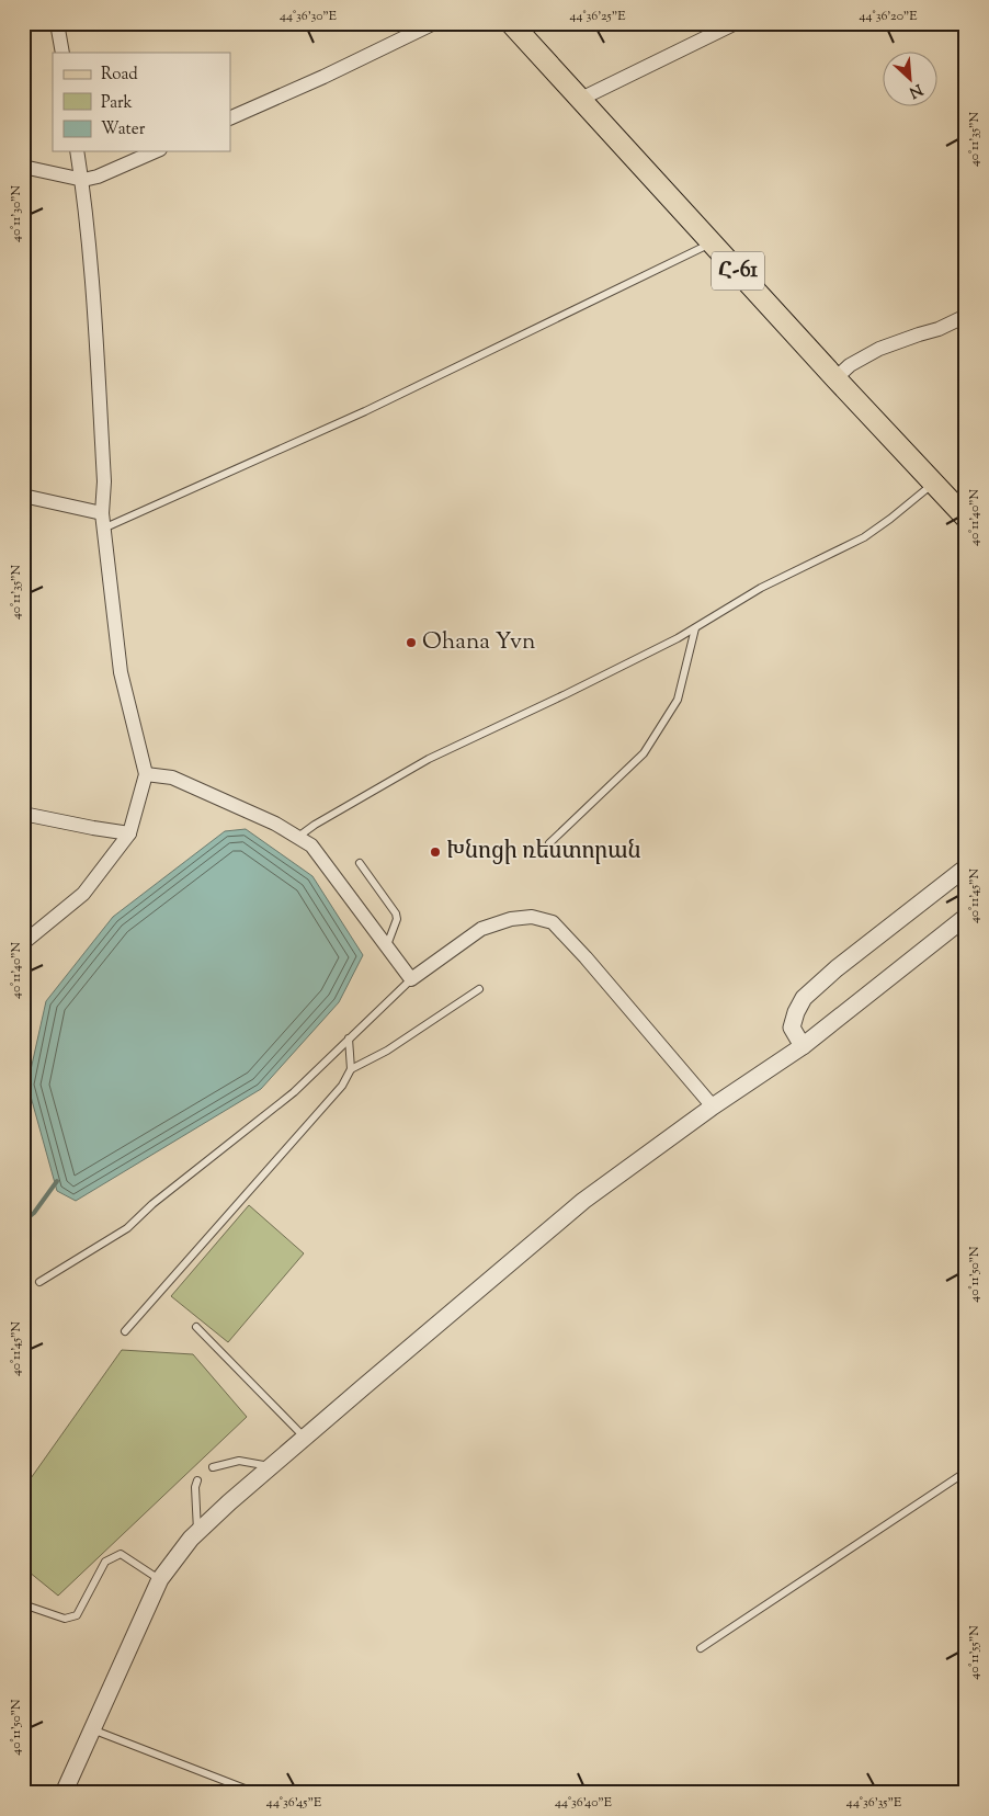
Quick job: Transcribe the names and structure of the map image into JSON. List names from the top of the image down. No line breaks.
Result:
{"streets":{"main road":["Հ-61"]},"places":["Ohana Yvn","Խնոցի ռեստորան"],"legend":["Road","Park","Water"],"north":"bottom right","coordinates":["44°36'30\"E","44°36'25\"E","44°36'20\"E","40°11'35\"N","40°11'30\"N","40°11'40\"N","40°11'45\"N","40°11'50\"N","40°11'55\"N","44°36'45\"E","44°36'40\"E","44°36'35\"E"]}
